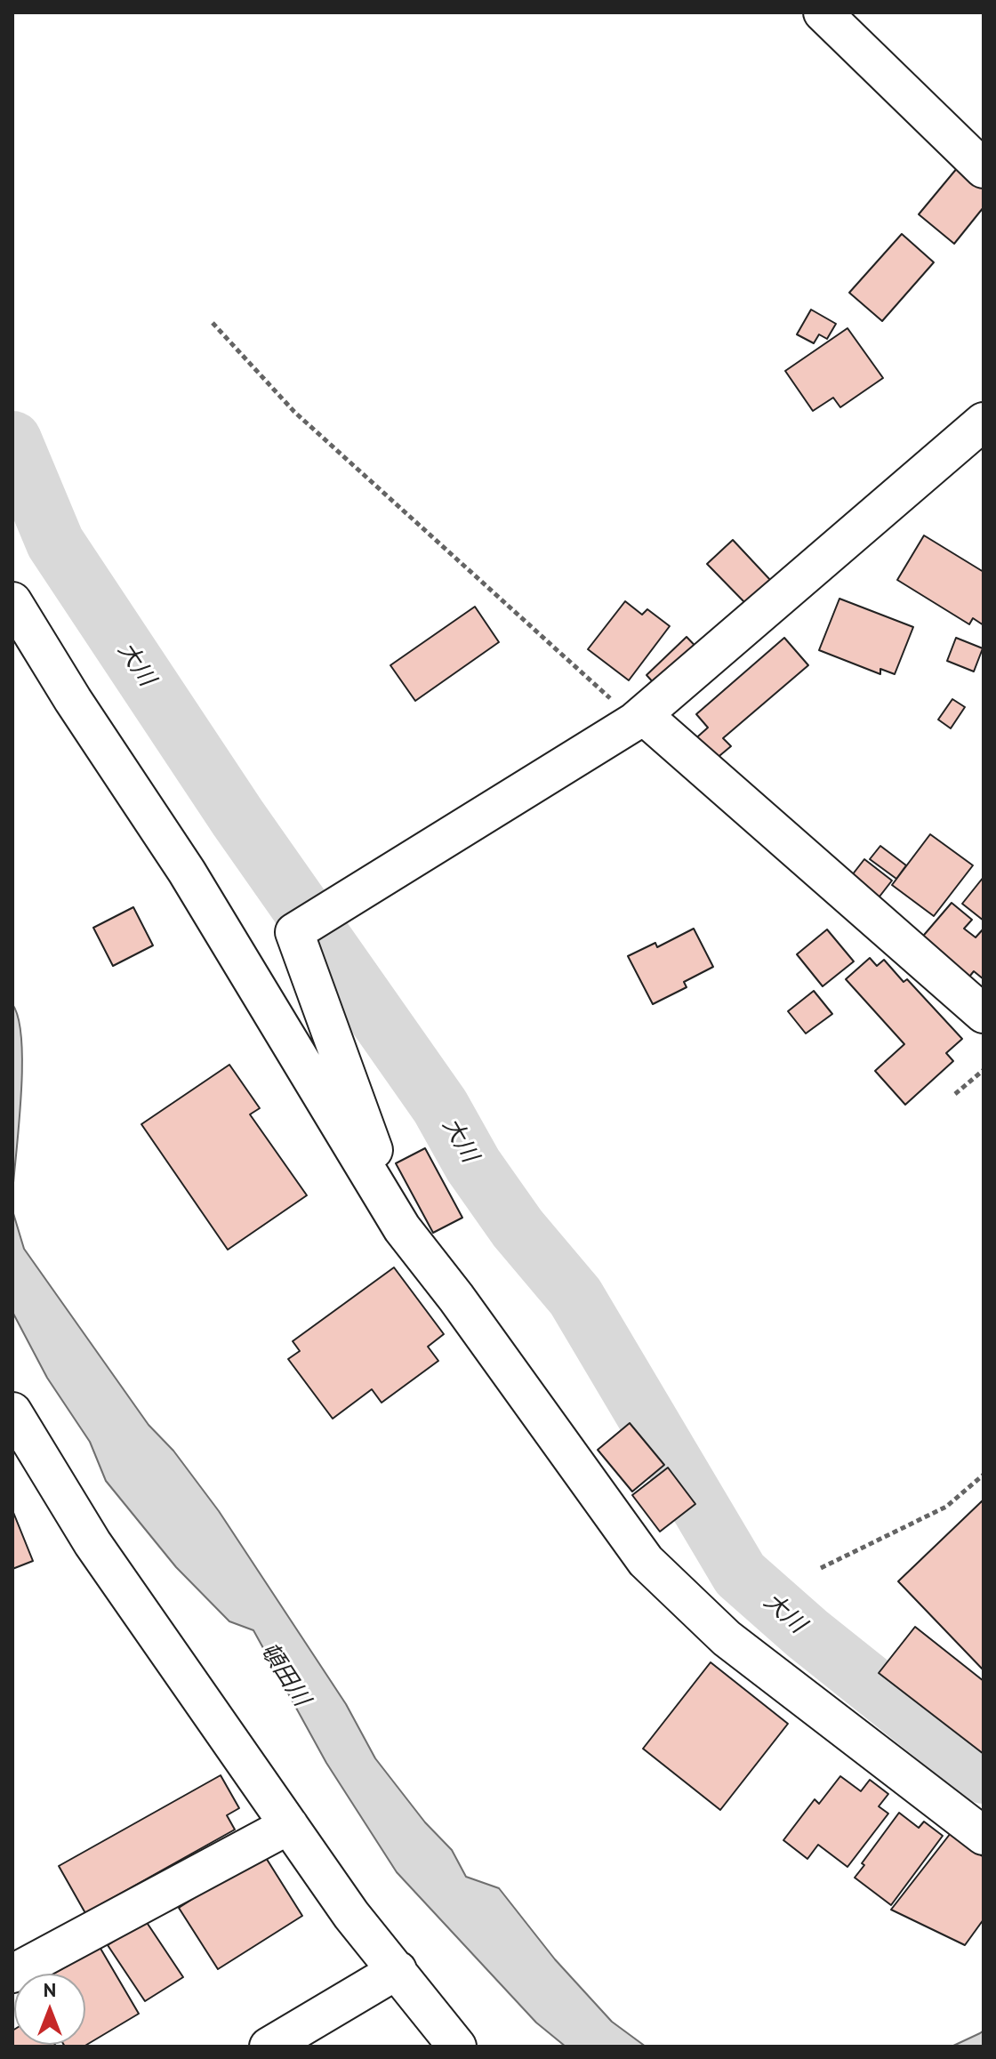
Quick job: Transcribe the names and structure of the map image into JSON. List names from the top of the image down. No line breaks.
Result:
{"water":["大川","頓田川"],"north":"top"}
